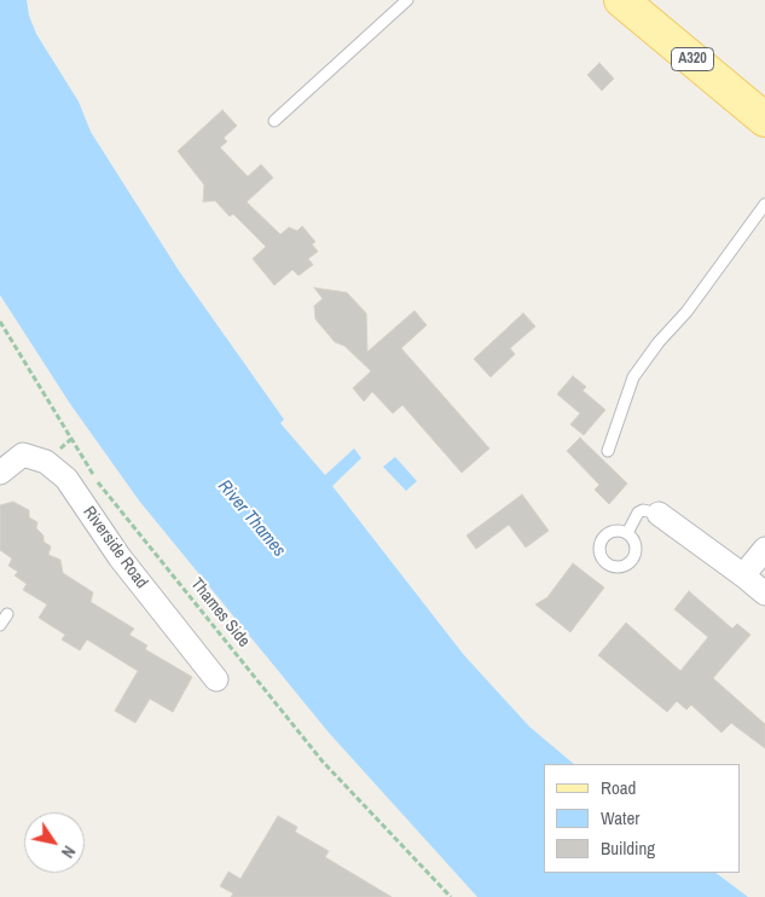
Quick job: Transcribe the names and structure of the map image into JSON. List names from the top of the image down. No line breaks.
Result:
{"streets":{"main road":["A320"],"street":["Riverside Road"],"path":["Thames Side"]},"water":["River Thames"],"legend":["Road","Water","Building"],"north":"bottom right"}
